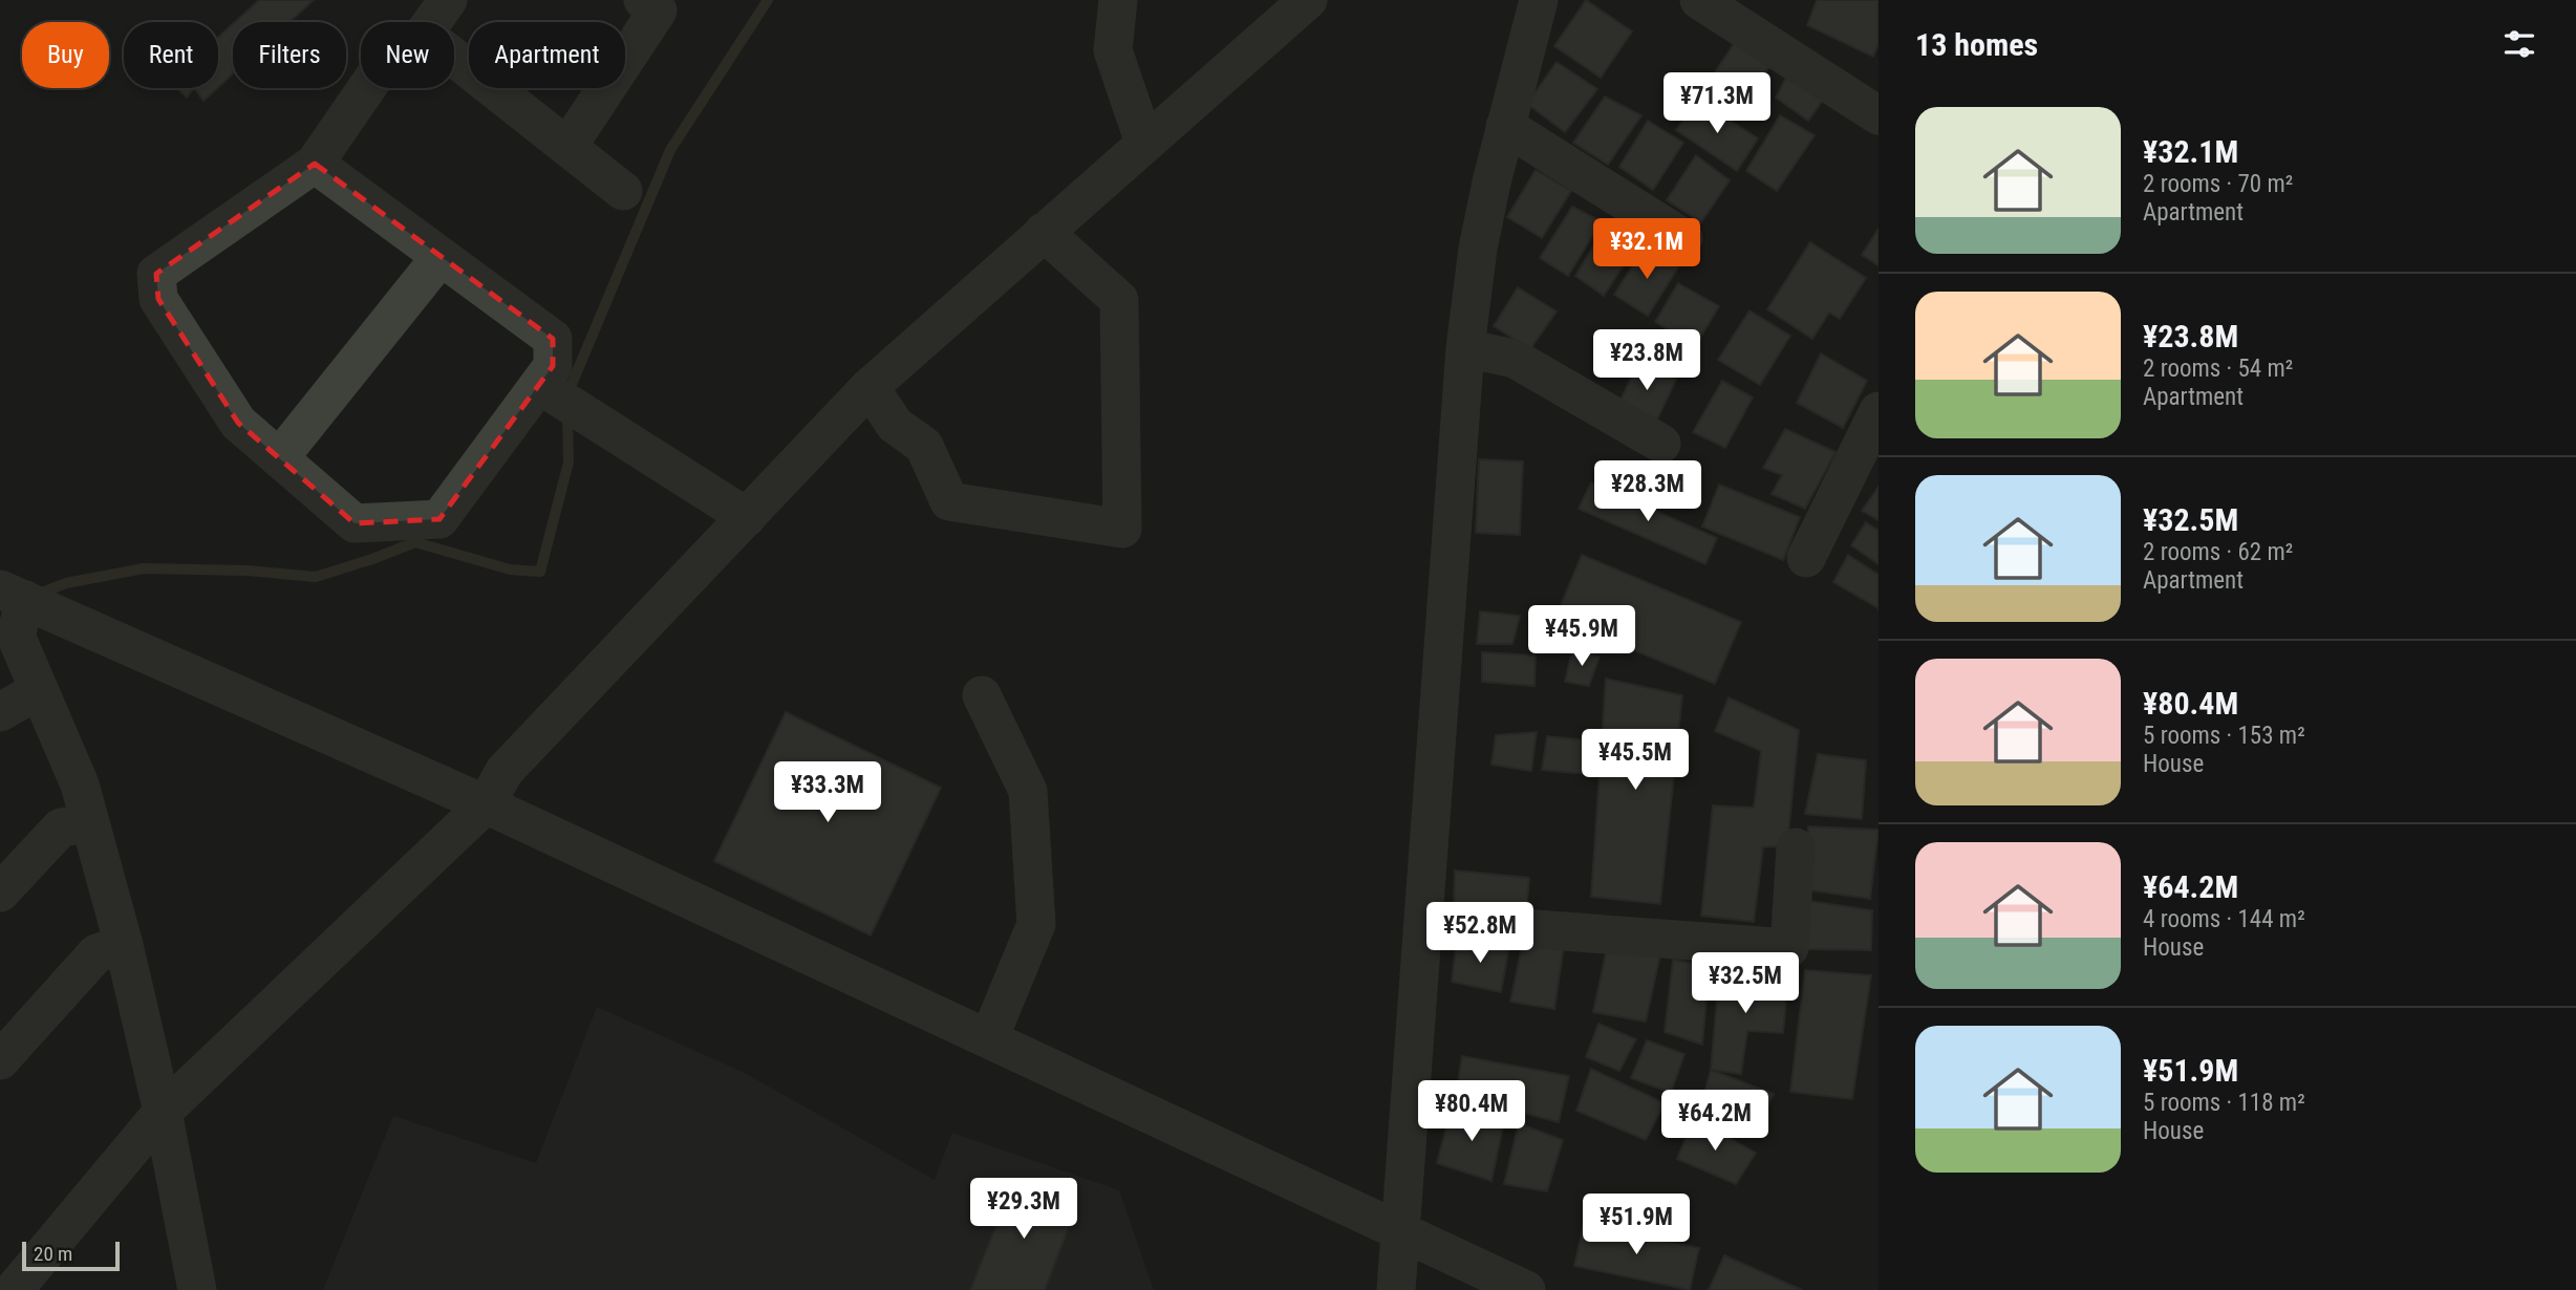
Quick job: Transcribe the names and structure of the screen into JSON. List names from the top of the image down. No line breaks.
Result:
{"scale_bar":"20 m","page":{"heading":"13 homes","chip":["Buy","Rent","Filters","New","Apartment"],"price":["¥71.3M","¥32.1M","¥23.8M","¥28.3M","¥45.9M","¥45.5M","¥33.3M","¥52.8M","¥32.5M","¥80.4M","¥64.2M","¥29.3M","¥51.9M"],"list":[{"name":"¥32.1M","note":"2 rooms · 70 m² · Apartment"},{"name":"¥23.8M","note":"2 rooms · 54 m² · Apartment"},{"name":"¥32.5M","note":"2 rooms · 62 m² · Apartment"},{"name":"¥80.4M","note":"5 rooms · 153 m² · House"},{"name":"¥64.2M","note":"4 rooms · 144 m² · House"},{"name":"¥51.9M","note":"5 rooms · 118 m² · House"}],"scale":"20 m"}}
